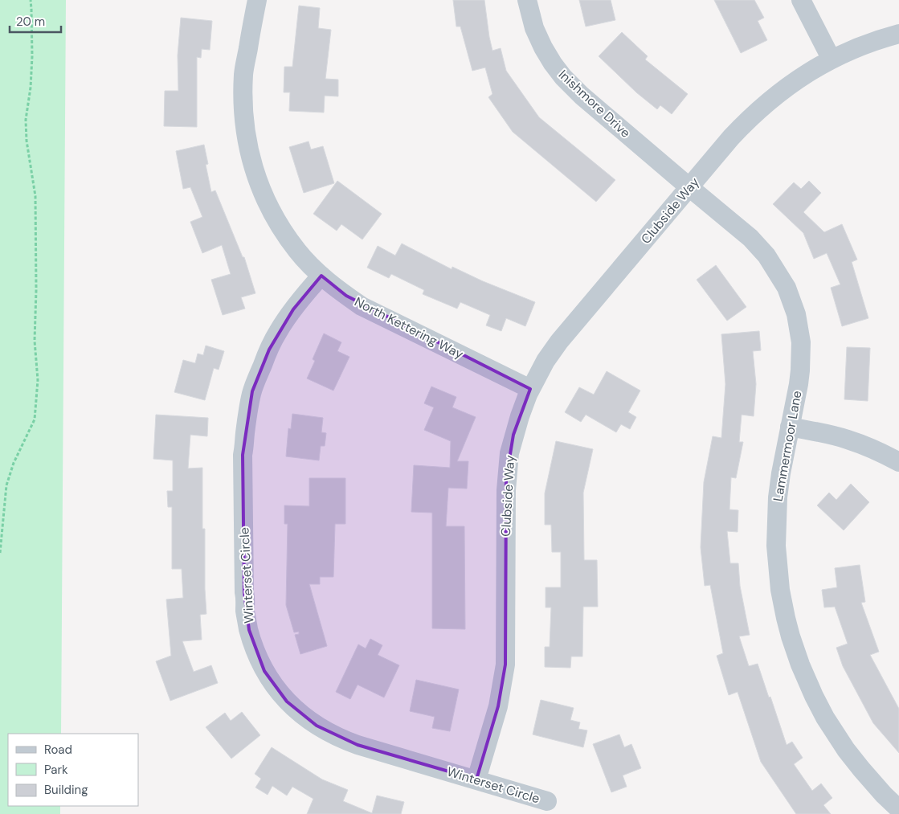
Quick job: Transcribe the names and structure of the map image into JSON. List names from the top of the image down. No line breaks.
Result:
{"streets":{"street":["Inishmore Drive","Clubside Way","North Kettering Way","Lammermoor Lane","Winterset Circle"]},"crossings":[["Inishmore Drive","Clubside Way"],["Inishmore Drive","Lammermoor Lane"],["Clubside Way","North Kettering Way"],["Clubside Way","Lammermoor Lane"],["Clubside Way","Winterset Circle"],["North Kettering Way","Winterset Circle"]],"legend":["Road","Park","Building"],"scale_bar":"20 m"}
